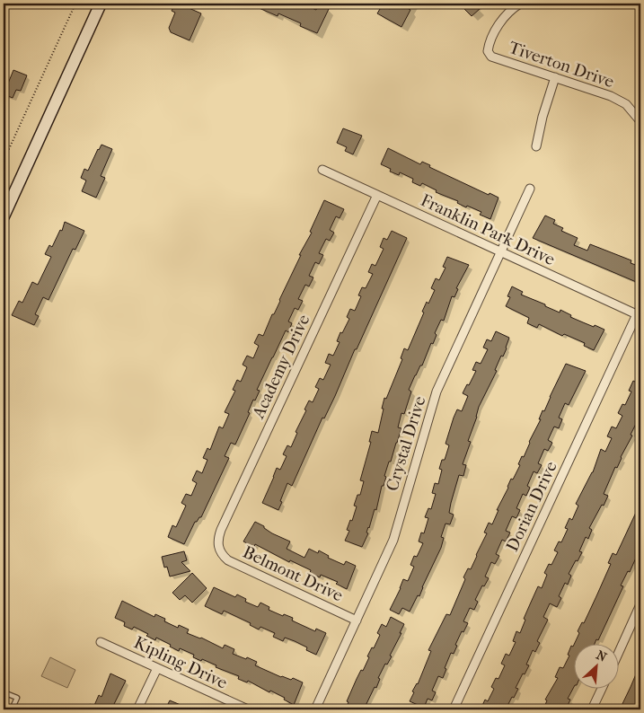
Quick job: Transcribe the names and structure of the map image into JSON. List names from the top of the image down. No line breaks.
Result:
{"streets":{"street":["Tiverton Drive","Franklin Park Drive","Academy Drive","Crystal Drive","Dorian Drive","Belmont Drive","Kipling Drive"]},"crossings":[["Franklin Park Drive","Academy Drive"],["Franklin Park Drive","Crystal Drive"],["Franklin Park Drive","Dorian Drive"],["Academy Drive","Belmont Drive"],["Crystal Drive","Belmont Drive"]],"north":"top right"}
